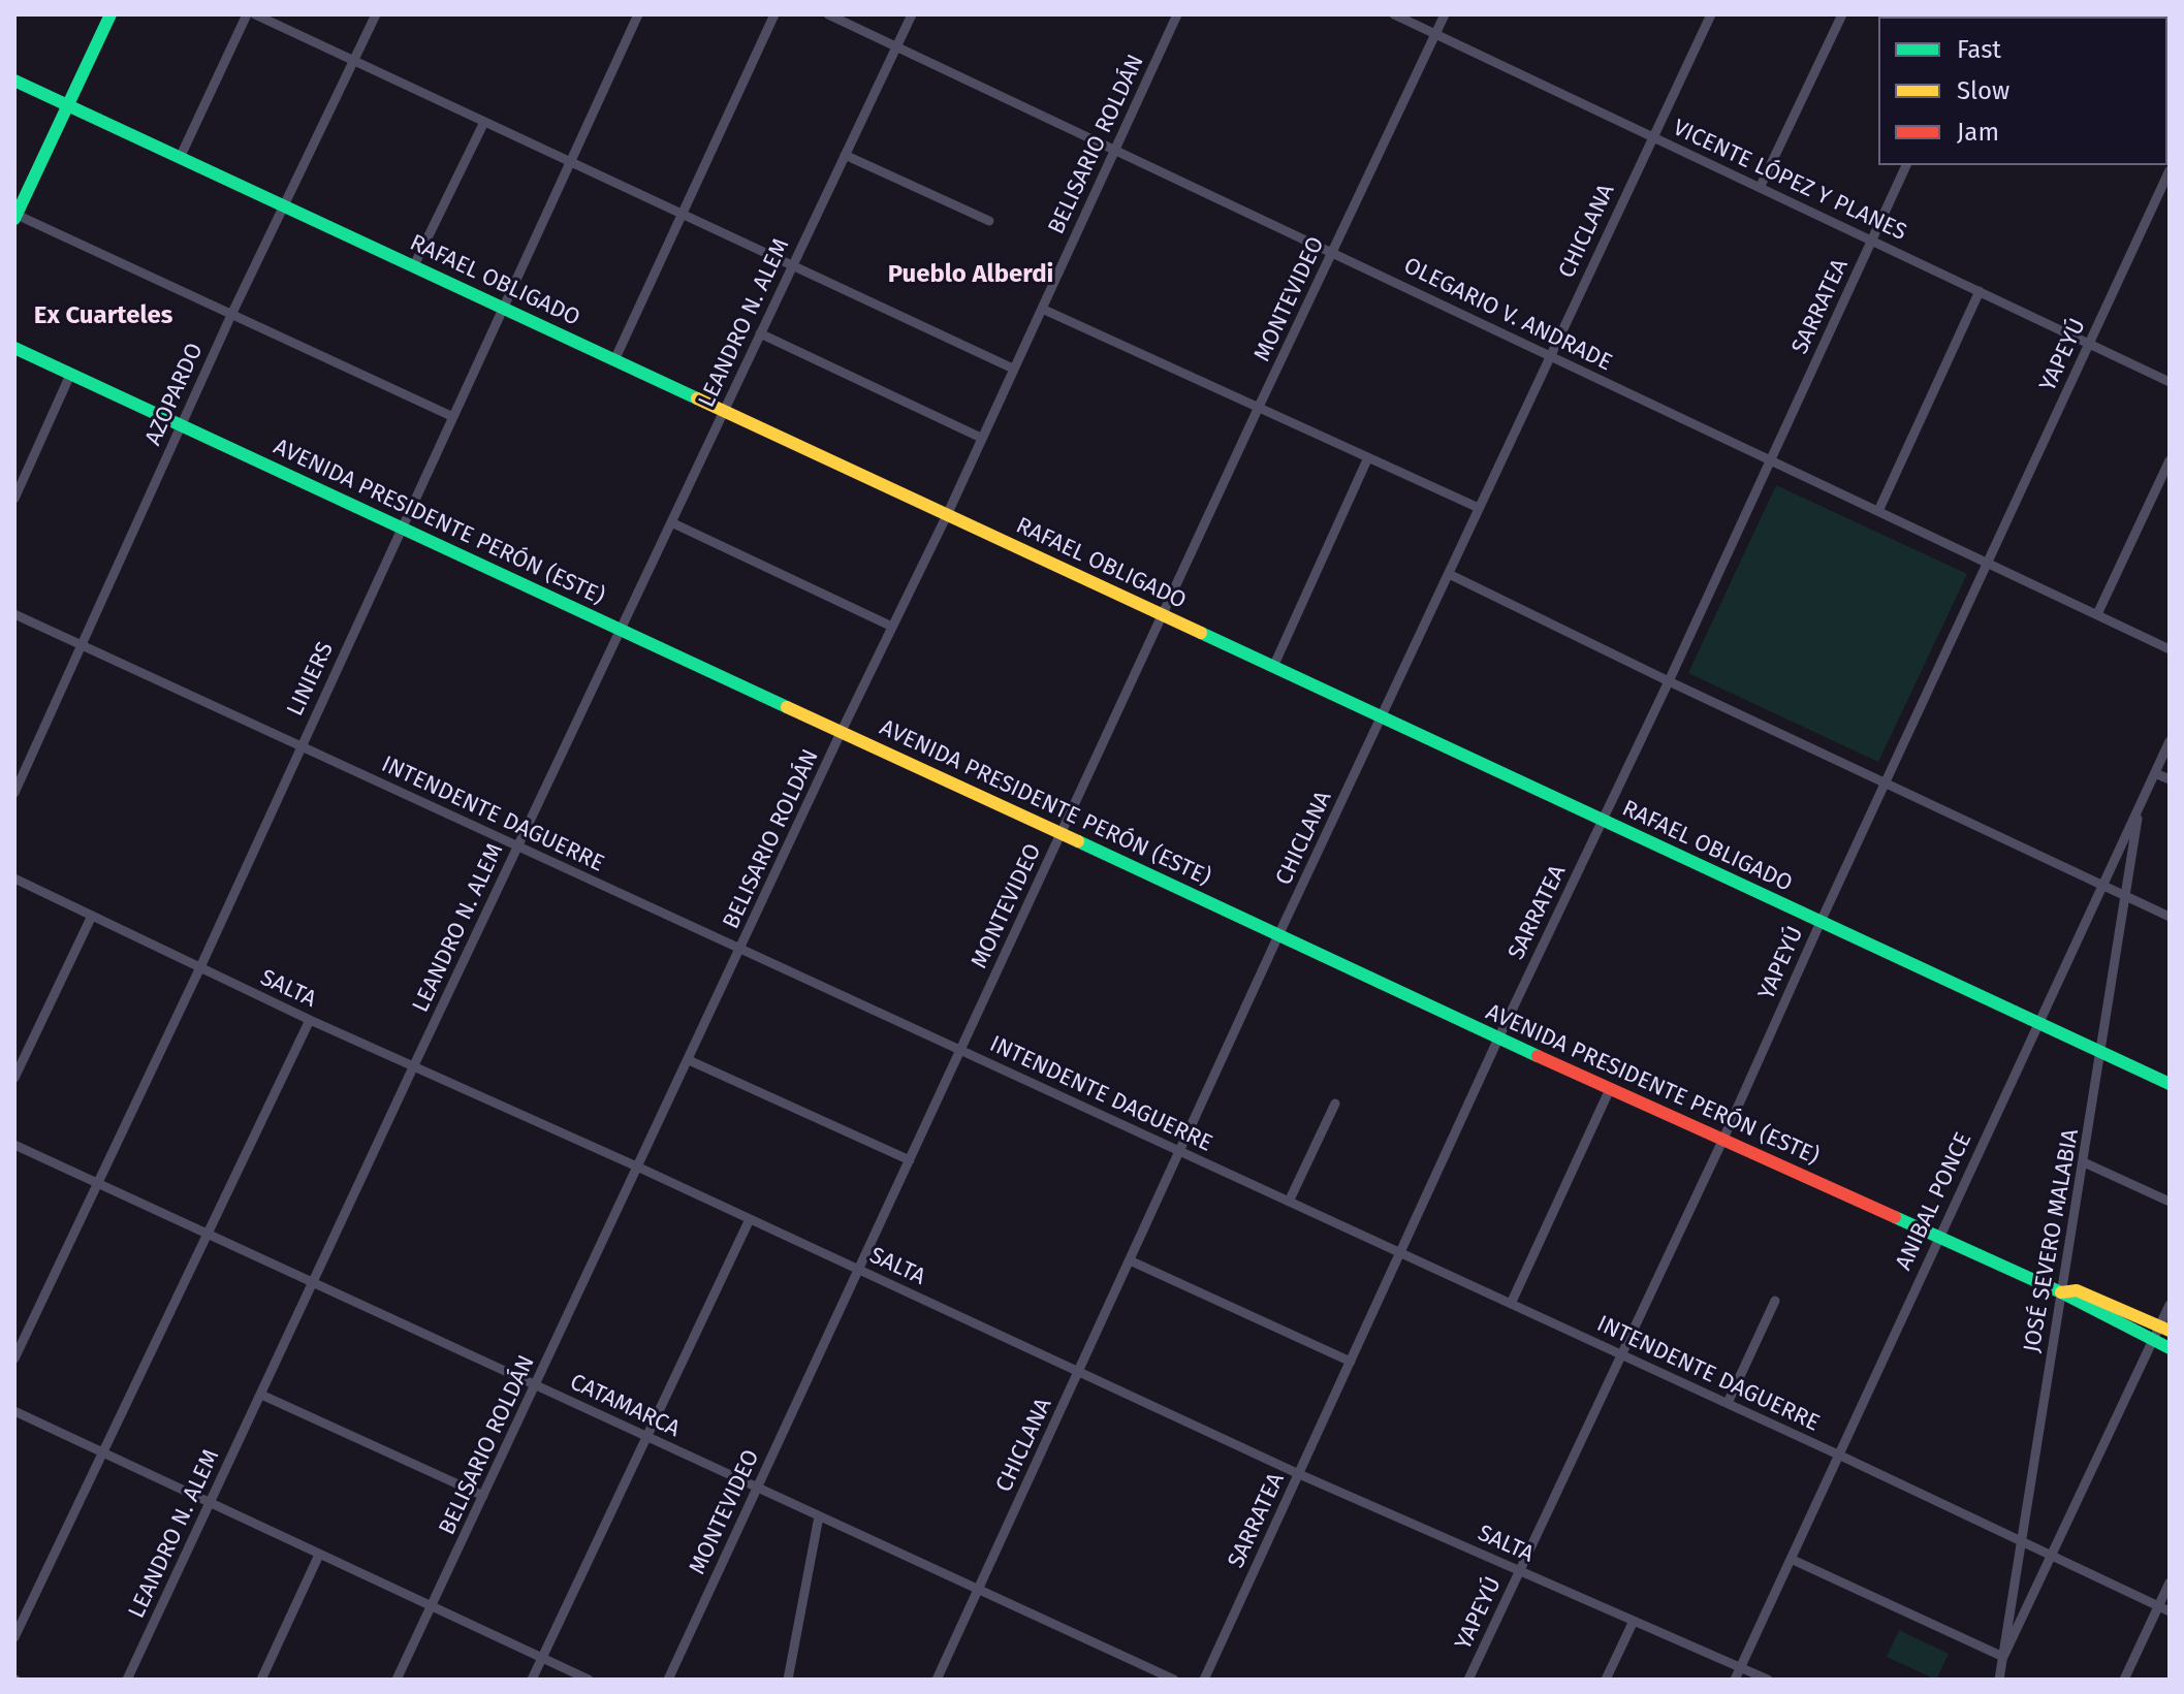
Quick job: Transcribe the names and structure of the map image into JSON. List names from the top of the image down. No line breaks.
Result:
{"streets":{"main road":["RAFAEL OBLIGADO","AVENIDA PRESIDENTE PERÓN (ESTE)"],"street":["BELISARIO ROLDÁN","VICENTE LÓPEZ Y PLANES","CHICLANA","MONTEVIDEO","SARRATEA","OLEGARIO V. ANDRADE","LEANDRO N. ALEM","YAPEYÚ","AZOPARDO","LINIERS","INTENDENTE DAGUERRE","SALTA","ANIBAL PONCE","JOSÉ SEVERO MALABIA","CATAMARCA"]},"crossings":[["BELISARIO ROLDÁN","RAFAEL OBLIGADO"],["BELISARIO ROLDÁN","OLEGARIO V. ANDRADE"],["BELISARIO ROLDÁN","AVENIDA PRESIDENTE PERÓN (ESTE)"],["BELISARIO ROLDÁN","INTENDENTE DAGUERRE"],["BELISARIO ROLDÁN","SALTA"],["BELISARIO ROLDÁN","CATAMARCA"],["VICENTE LÓPEZ Y PLANES","CHICLANA"],["VICENTE LÓPEZ Y PLANES","MONTEVIDEO"],["VICENTE LÓPEZ Y PLANES","SARRATEA"],["VICENTE LÓPEZ Y PLANES","YAPEYÚ"],["CHICLANA","RAFAEL OBLIGADO"],["CHICLANA","OLEGARIO V. ANDRADE"],["CHICLANA","AVENIDA PRESIDENTE PERÓN (ESTE)"],["CHICLANA","INTENDENTE DAGUERRE"],["CHICLANA","SALTA"],["CHICLANA","CATAMARCA"],["RAFAEL OBLIGADO","MONTEVIDEO"],["RAFAEL OBLIGADO","SARRATEA"],["RAFAEL OBLIGADO","LEANDRO N. ALEM"],["RAFAEL OBLIGADO","YAPEYÚ"],["RAFAEL OBLIGADO","AZOPARDO"],["RAFAEL OBLIGADO","LINIERS"],["RAFAEL OBLIGADO","ANIBAL PONCE"],["RAFAEL OBLIGADO","JOSÉ SEVERO MALABIA"],["MONTEVIDEO","OLEGARIO V. ANDRADE"],["MONTEVIDEO","AVENIDA PRESIDENTE PERÓN (ESTE)"],["MONTEVIDEO","INTENDENTE DAGUERRE"],["MONTEVIDEO","SALTA"],["MONTEVIDEO","CATAMARCA"],["SARRATEA","OLEGARIO V. ANDRADE"],["SARRATEA","AVENIDA PRESIDENTE PERÓN (ESTE)"],["SARRATEA","INTENDENTE DAGUERRE"],["SARRATEA","SALTA"],["OLEGARIO V. ANDRADE","LEANDRO N. ALEM"],["OLEGARIO V. ANDRADE","YAPEYÚ"],["LEANDRO N. ALEM","AVENIDA PRESIDENTE PERÓN (ESTE)"],["LEANDRO N. ALEM","INTENDENTE DAGUERRE"],["LEANDRO N. ALEM","SALTA"],["LEANDRO N. ALEM","CATAMARCA"],["YAPEYÚ","AVENIDA PRESIDENTE PERÓN (ESTE)"],["YAPEYÚ","INTENDENTE DAGUERRE"],["YAPEYÚ","SALTA"],["AZOPARDO","AVENIDA PRESIDENTE PERÓN (ESTE)"],["AZOPARDO","INTENDENTE DAGUERRE"],["AVENIDA PRESIDENTE PERÓN (ESTE)","LINIERS"],["AVENIDA PRESIDENTE PERÓN (ESTE)","ANIBAL PONCE"],["AVENIDA PRESIDENTE PERÓN (ESTE)","JOSÉ SEVERO MALABIA"],["LINIERS","INTENDENTE DAGUERRE"],["LINIERS","SALTA"],["LINIERS","CATAMARCA"],["INTENDENTE DAGUERRE","ANIBAL PONCE"],["INTENDENTE DAGUERRE","JOSÉ SEVERO MALABIA"],["SALTA","ANIBAL PONCE"],["ANIBAL PONCE","JOSÉ SEVERO MALABIA"]],"districts":["Pueblo Alberdi","Ex Cuarteles"],"legend":["Fast","Slow","Jam"]}
